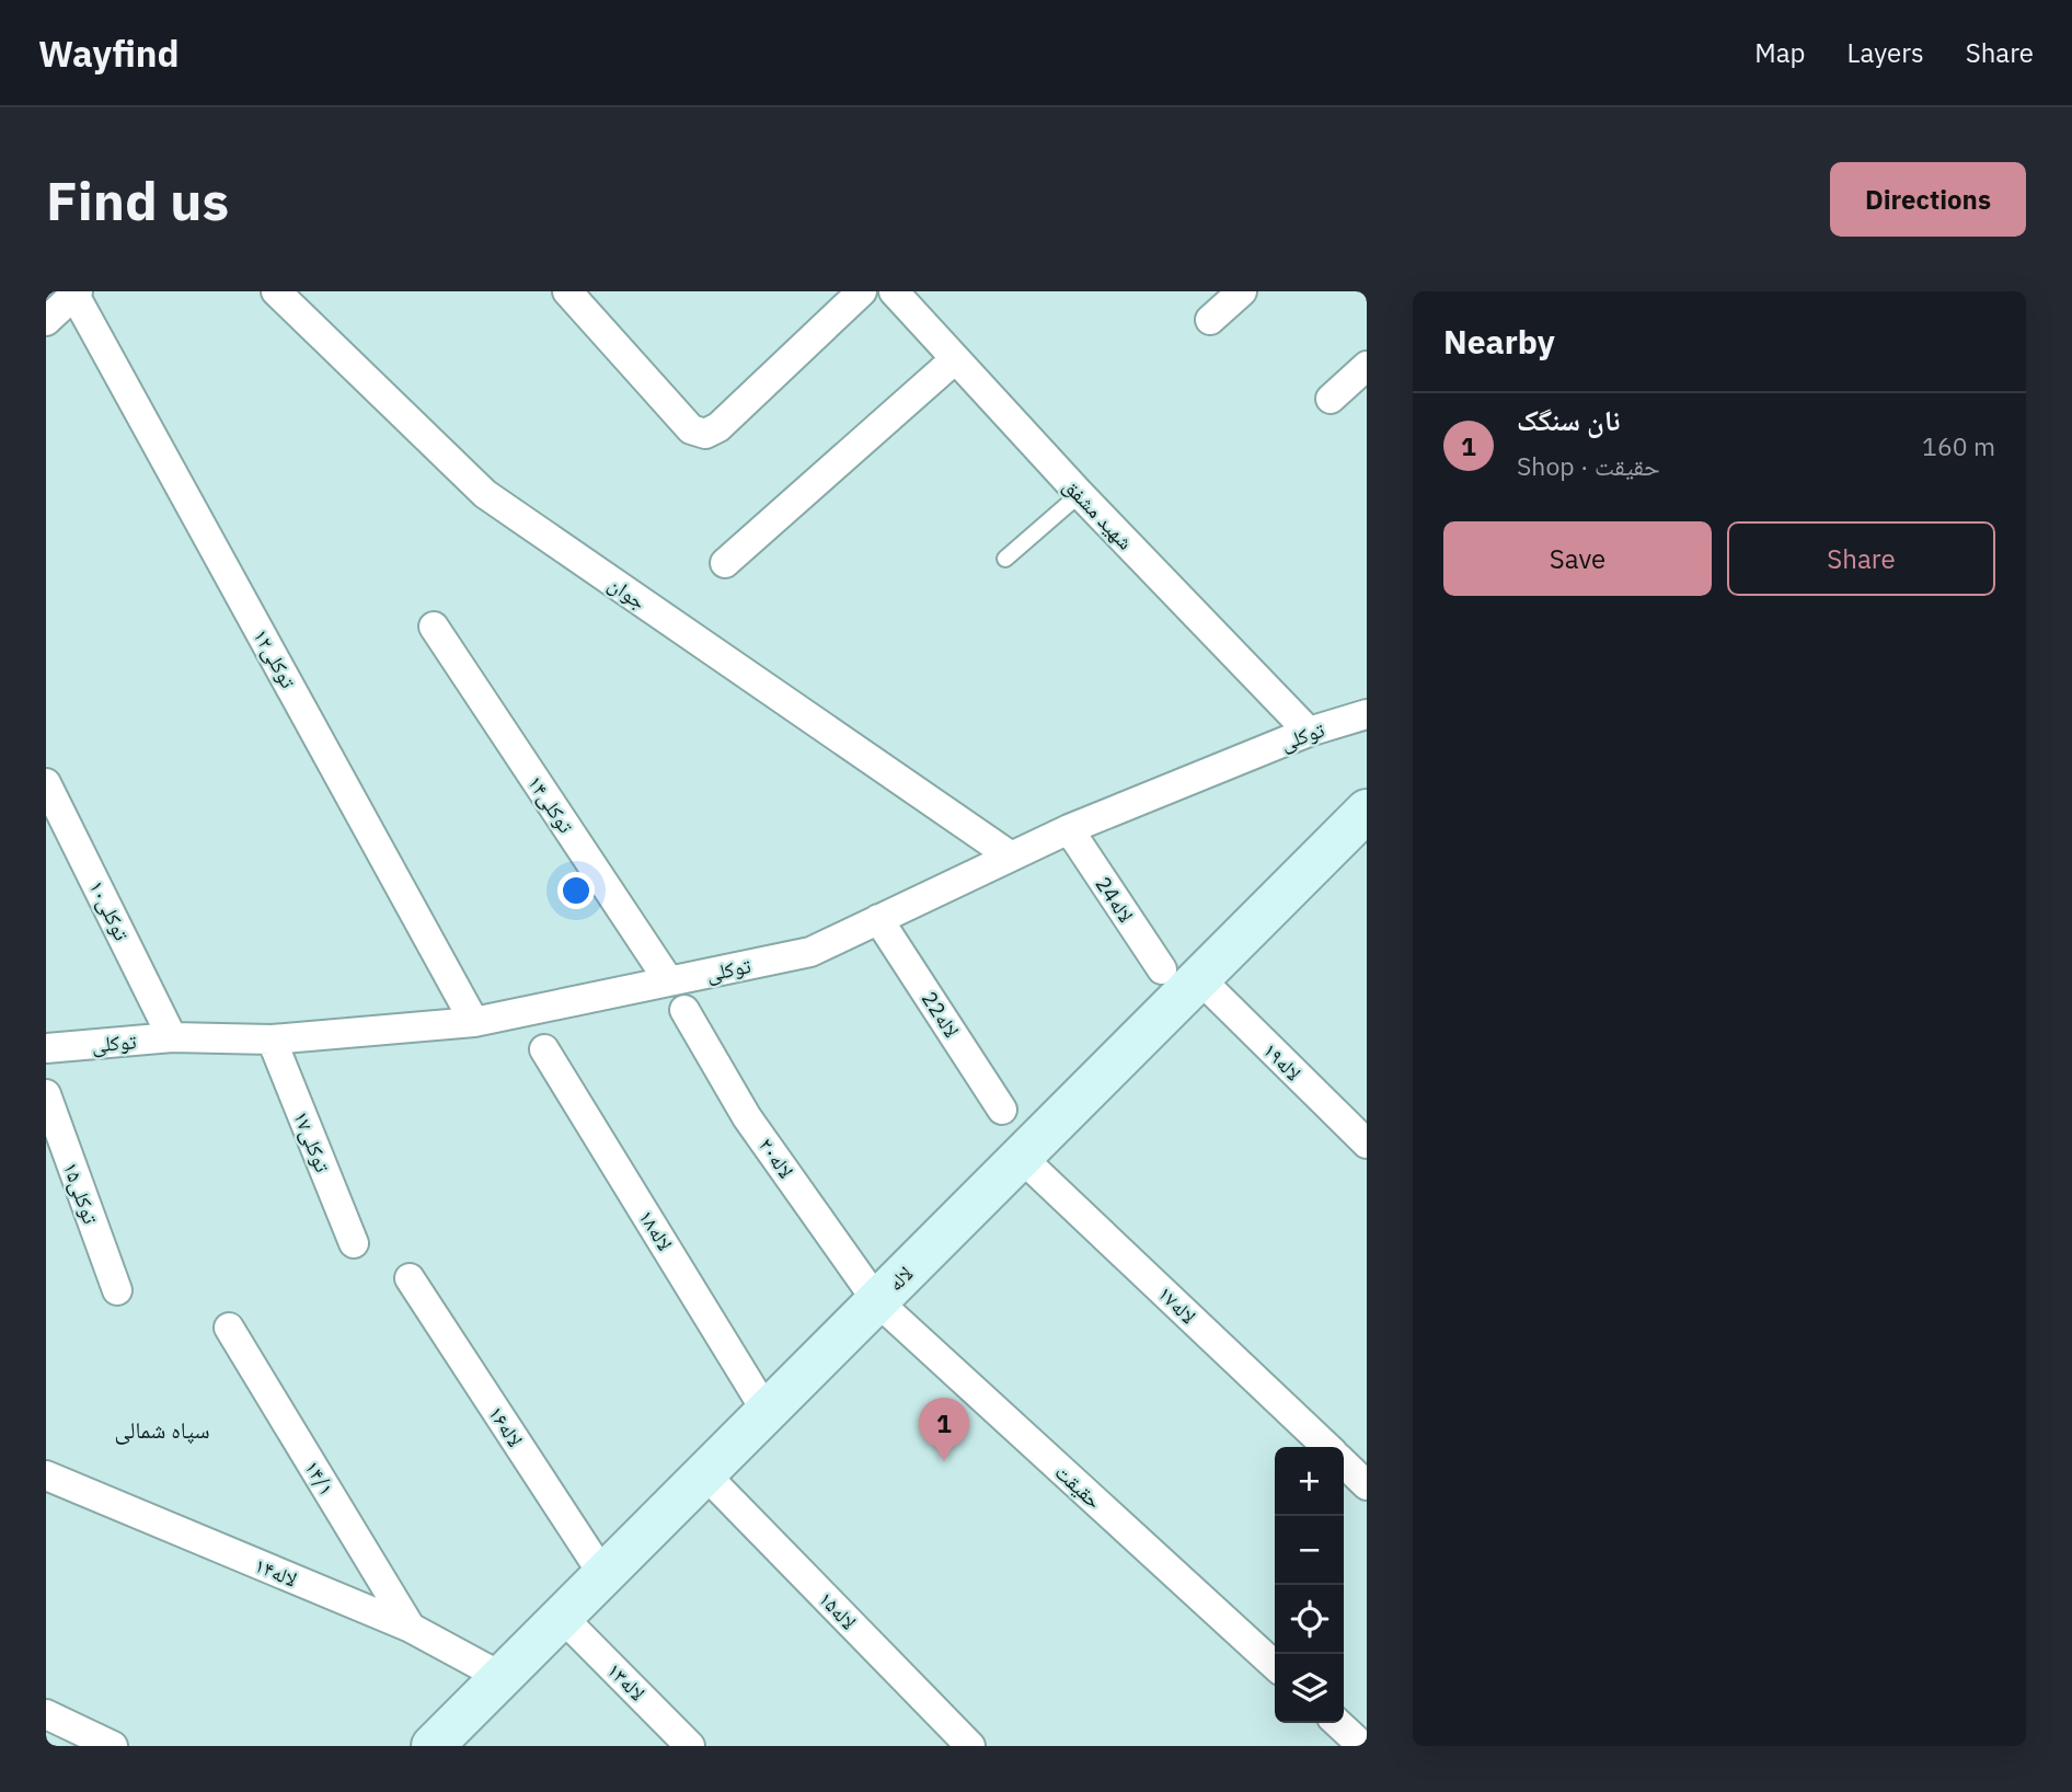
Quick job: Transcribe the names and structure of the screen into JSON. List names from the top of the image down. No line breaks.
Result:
{"streets":{"street":["شهید مشفق","جوان","توکلی۱۲","توکلی","توکلی۱۴","24لاله","۱۰توکلی","22لاله","لاله۱۹","توکلی۱۷","لاله۲۰","توکلی۱۵","لاله۱۸","لاله","لاله۱۷","لاله۱۶","۱۴/۱","حقیقت","لاله۱۴","لاله۱۵","لاله۱۳"]},"crossings":[["شهید مشفق","توکلی"],["جوان","توکلی"],["توکلی۱۲","توکلی"],["توکلی","توکلی۱۴"],["توکلی","24لاله"],["توکلی","۱۰توکلی"],["توکلی","22لاله"],["توکلی","توکلی۱۷"],["24لاله","لاله۱۹"],["24لاله","لاله"],["لاله۱۹","لاله"],["لاله۲۰","لاله"],["لاله۲۰","حقیقت"],["لاله۱۸","لاله"],["لاله","لاله۱۷"],["لاله","لاله۱۶"],["لاله","حقیقت"],["لاله","لاله۱۴"],["لاله","لاله۱۵"],["لاله","لاله۱۳"],["۱۴/۱","لاله۱۴"]],"districts":["سپاه شمالی"],"page":{"header":"Wayfind","nav":["Map","Layers","Share"],"buttons":["Directions",["Save","Share"]],"title":"Find us","heading":"Nearby","list":[{"mark":"1","name":"نان سنگک","note":"Shop · حقیقت","value":"160 m"}],"pins":"1","map_buttons":["+","−"]}}
